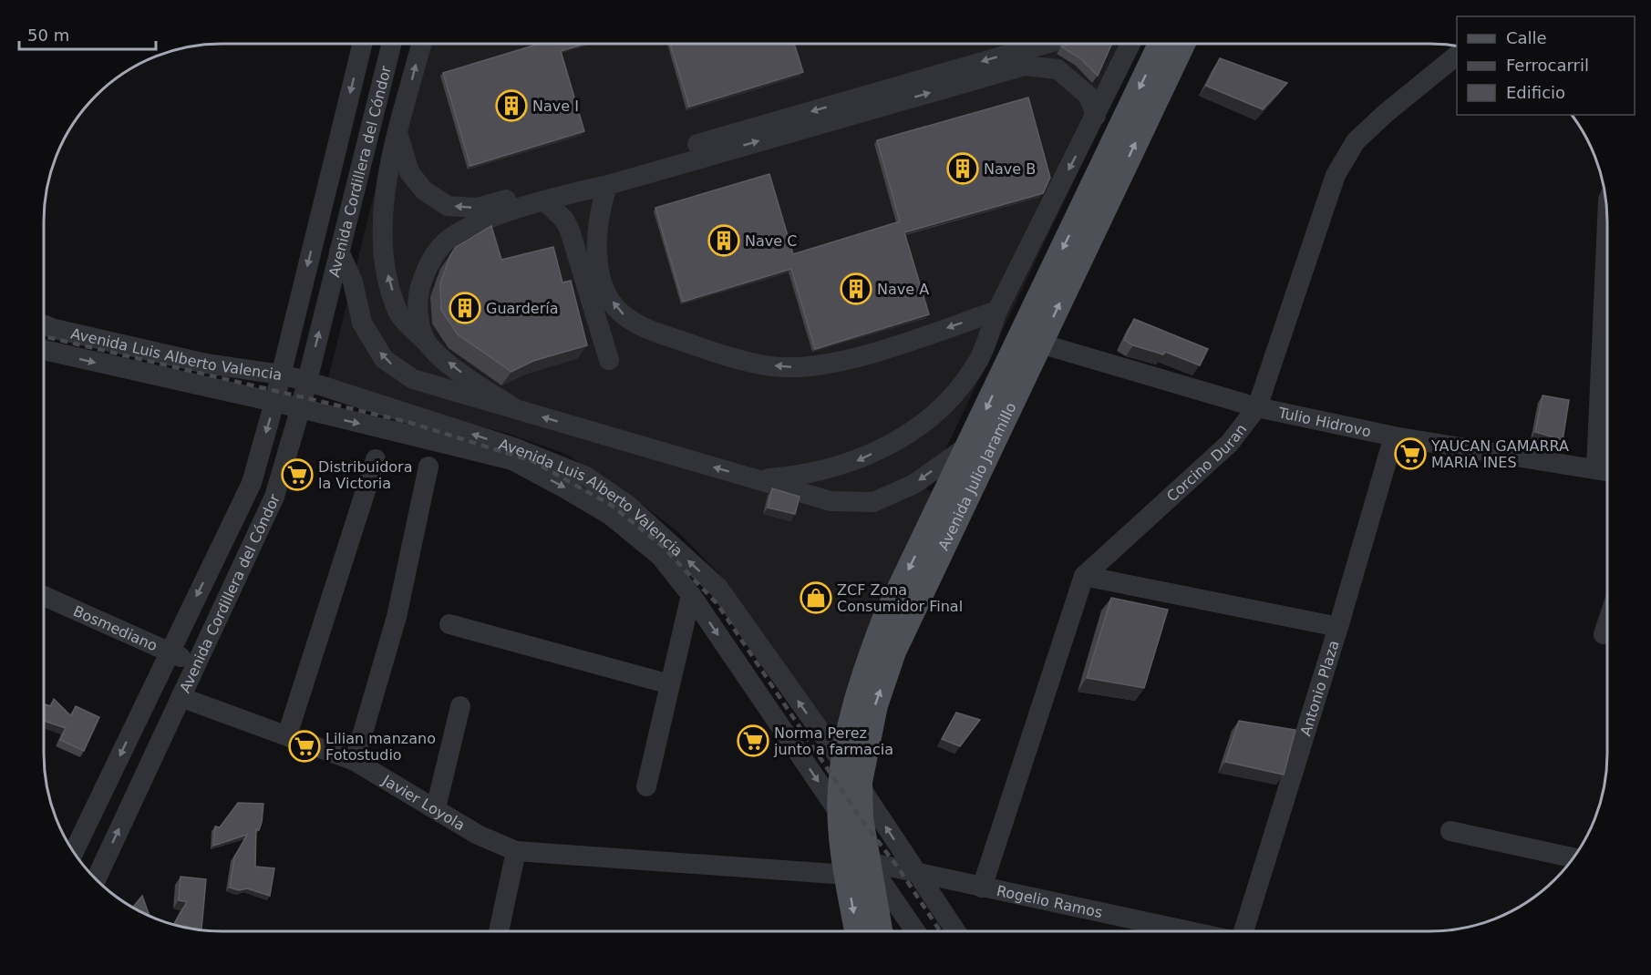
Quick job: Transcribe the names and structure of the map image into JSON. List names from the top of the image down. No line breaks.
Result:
{"streets":{"main road":["Avenida Julio Jaramillo"],"street":["Avenida Cordillera del Cóndor","Avenida Luis Alberto Valencia","Tulio Hidrovo","Corcino Duran","Bosmediano","Antonio Plaza","Javier Loyola","Rogelio Ramos"]},"crossings":[["Avenida Cordillera del Cóndor","Avenida Luis Alberto Valencia"],["Avenida Cordillera del Cóndor","Bosmediano"],["Avenida Cordillera del Cóndor","Javier Loyola"],["Avenida Luis Alberto Valencia","Avenida Julio Jaramillo"],["Avenida Luis Alberto Valencia","Rogelio Ramos"],["Tulio Hidrovo","Corcino Duran"],["Tulio Hidrovo","Avenida Julio Jaramillo"],["Tulio Hidrovo","Antonio Plaza"],["Corcino Duran","Rogelio Ramos"],["Avenida Julio Jaramillo","Javier Loyola"],["Avenida Julio Jaramillo","Rogelio Ramos"],["Javier Loyola","Rogelio Ramos"]],"places":{"building":["Nave I","Nave B","Nave C","Nave A","Guardería"],"supermarket":["YAUCAN GAMARRA MARIA INES","Distribuidora la Victoria","Norma Perez junto a farmacia","Lilian manzano Fotostudio"],"shop":["ZCF Zona Consumidor Final"]},"legend":["Calle","Ferrocarril","Edificio"],"scale_bar":"50 m"}
